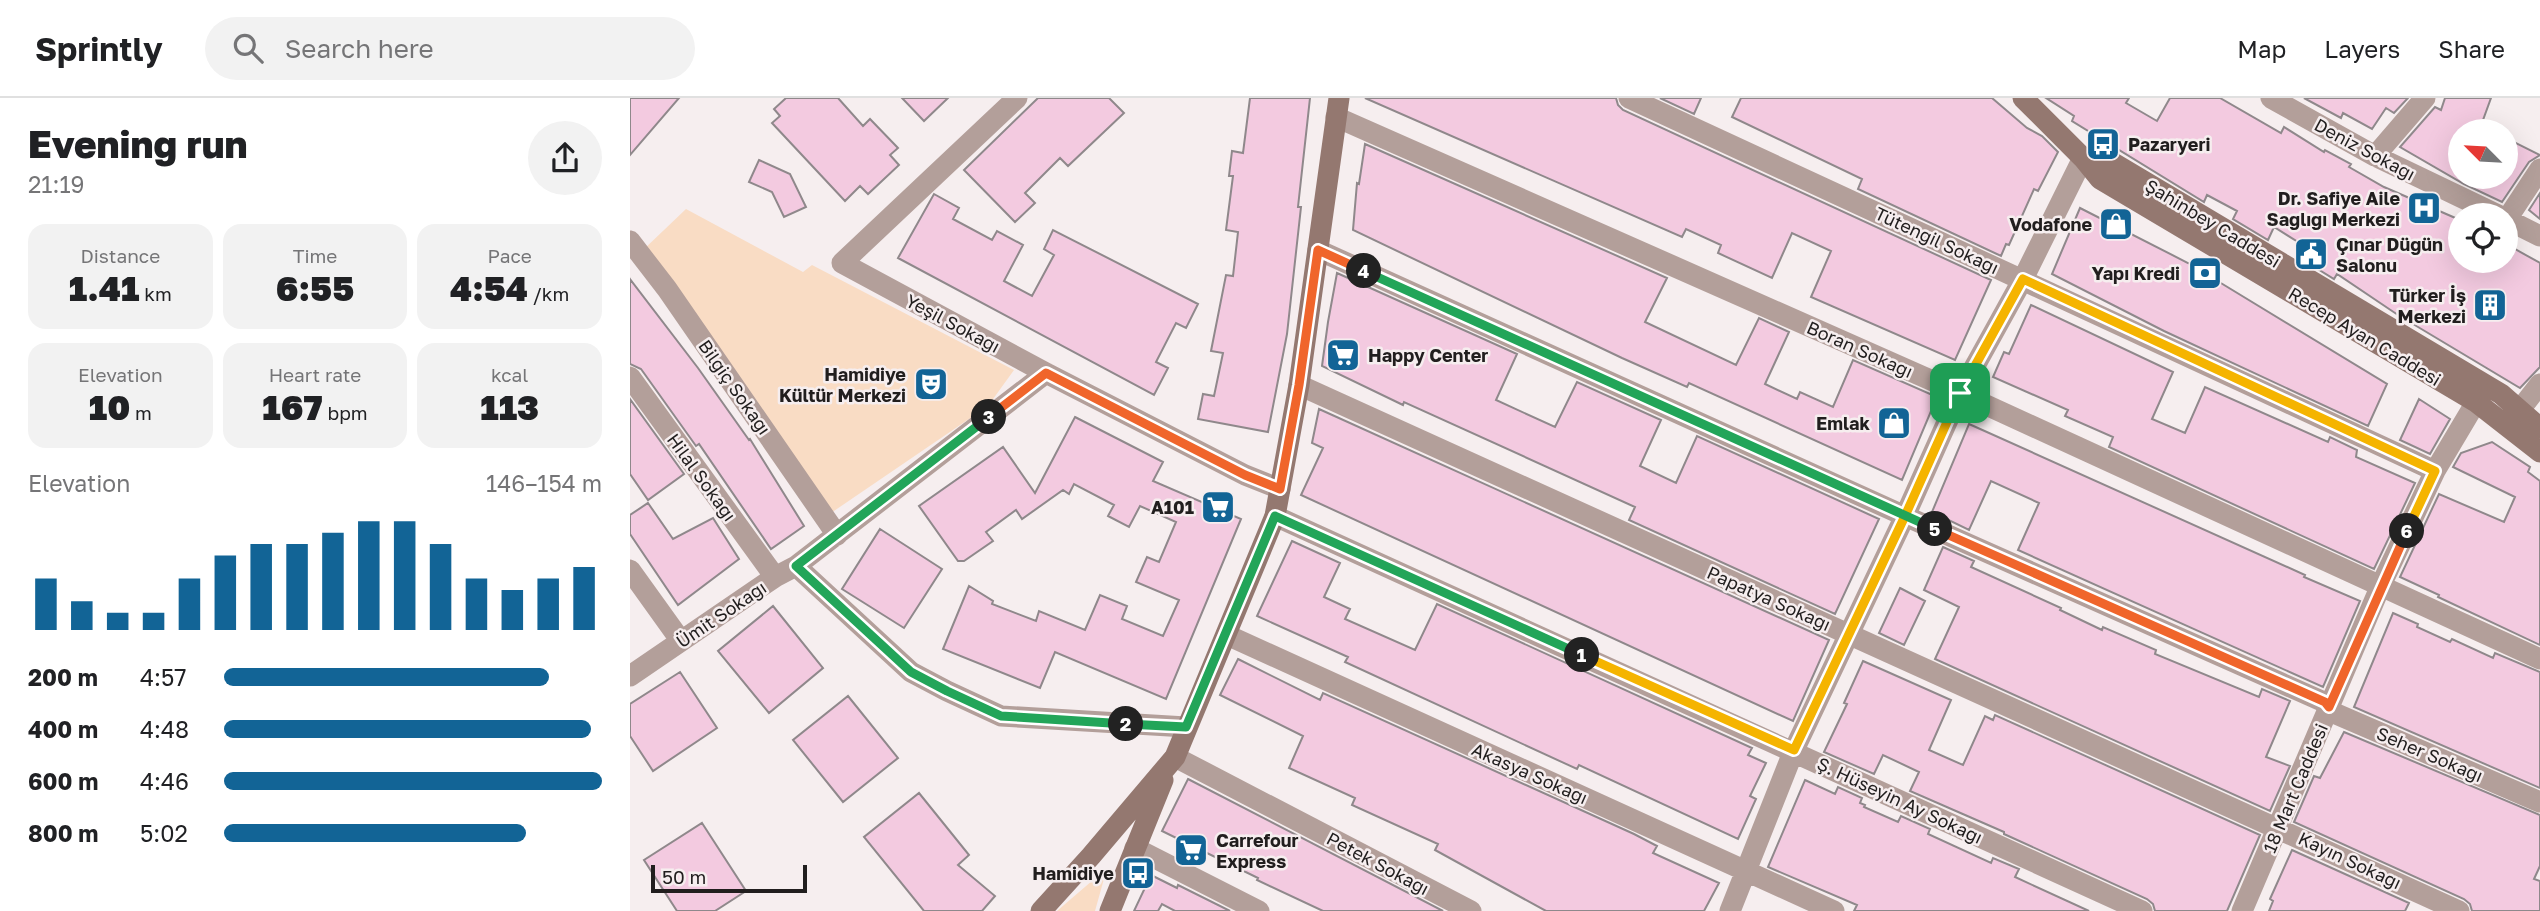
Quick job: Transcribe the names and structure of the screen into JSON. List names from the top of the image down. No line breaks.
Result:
{"streets":{"main road":["Şahinbey Caddesi","Recep Ayan Caddesi"],"street":["Deniz Sokağı","Tütengil Sokağı","Yeşil Sokağı","Boran Sokağı","Bilgiç Sokağı","Hilal Sokağı","Papatya Sokağı","Ümit Sokağı","Seher Sokağı","Akasya Sokağı","18 Mart Caddesi","Ş. Hüseyin Ay Sokağı","Kayın Sokağı","Petek Sokağı"]},"crossings":[["Şahinbey Caddesi","Recep Ayan Caddesi"],["Şahinbey Caddesi","18 Mart Caddesi"],["Tütengil Sokağı","18 Mart Caddesi"],["Yeşil Sokağı","Ümit Sokağı"],["Recep Ayan Caddesi","18 Mart Caddesi"],["Boran Sokağı","18 Mart Caddesi"],["Bilgiç Sokağı","Ümit Sokağı"],["Hilal Sokağı","Ümit Sokağı"],["Papatya Sokağı","18 Mart Caddesi"],["Papatya Sokağı","Kayın Sokağı"],["Seher Sokağı","18 Mart Caddesi"],["18 Mart Caddesi","Kayın Sokağı"]],"places":{"bus stop":["Pazaryeri","Hamidiye"],"hospital":["Dr. Safiye Aile Sağlığı Merkezi"],"shop":["Vodafone","Emlak"],"public building":["Çınar Düğün Salonu"],"bank":["Yapı Kredi"],"building":["Türker İş Merkezi"],"supermarket":["Happy Center","A101","Carrefour Express"],"theatre":["Hamidiye Kültür Merkezi"]},"scale_bar":"50 m","north":"top left","page":{"header":"Sprintly","search":"Search here","nav":["Map","Layers","Share"],"heading":["Evening run","21:19"],"stats":[["Distance","1.41 km"],["Time","6:55"],["Pace","4:54 /km"],["Elevation","10 m"],["Heart rate","167 bpm"],["kcal","113"]],"pins":["4","3","5","6","1","2"],"chart":["Elevation","146–154 m"],"list":[{"name":"200 m","note":"4:57"},{"name":"400 m","note":"4:48"},{"name":"600 m","note":"4:46"},{"name":"800 m","note":"5:02"}],"scale":"50 m"}}
